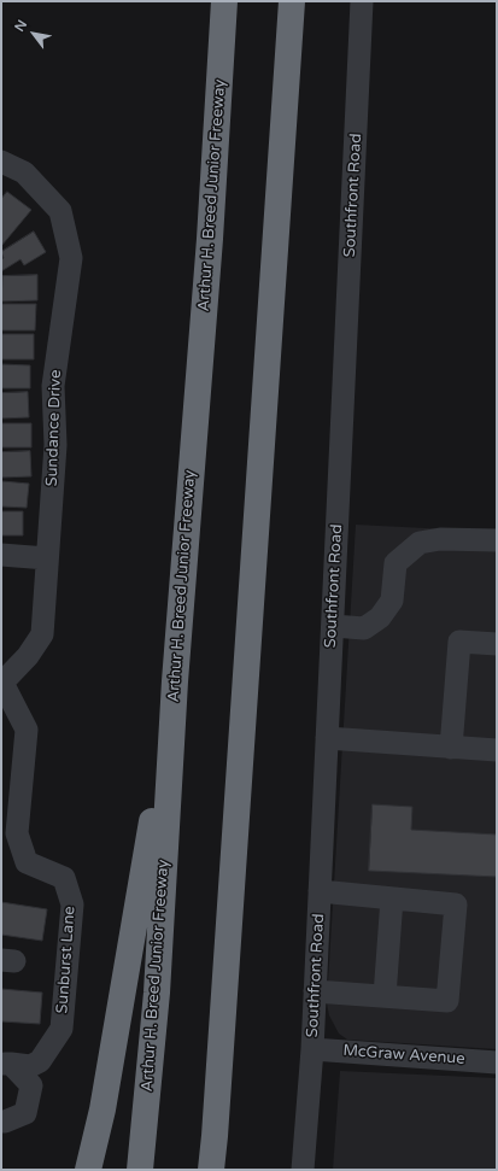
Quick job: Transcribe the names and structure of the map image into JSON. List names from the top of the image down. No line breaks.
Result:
{"streets":{"highway":["Arthur H. Breed Junior Freeway"],"street":["Southfront Road","Sundance Drive","Sunburst Lane","McGraw Avenue"]},"crossings":[["Southfront Road","McGraw Avenue"],["Sundance Drive","Sunburst Lane"]],"north":"top left"}
